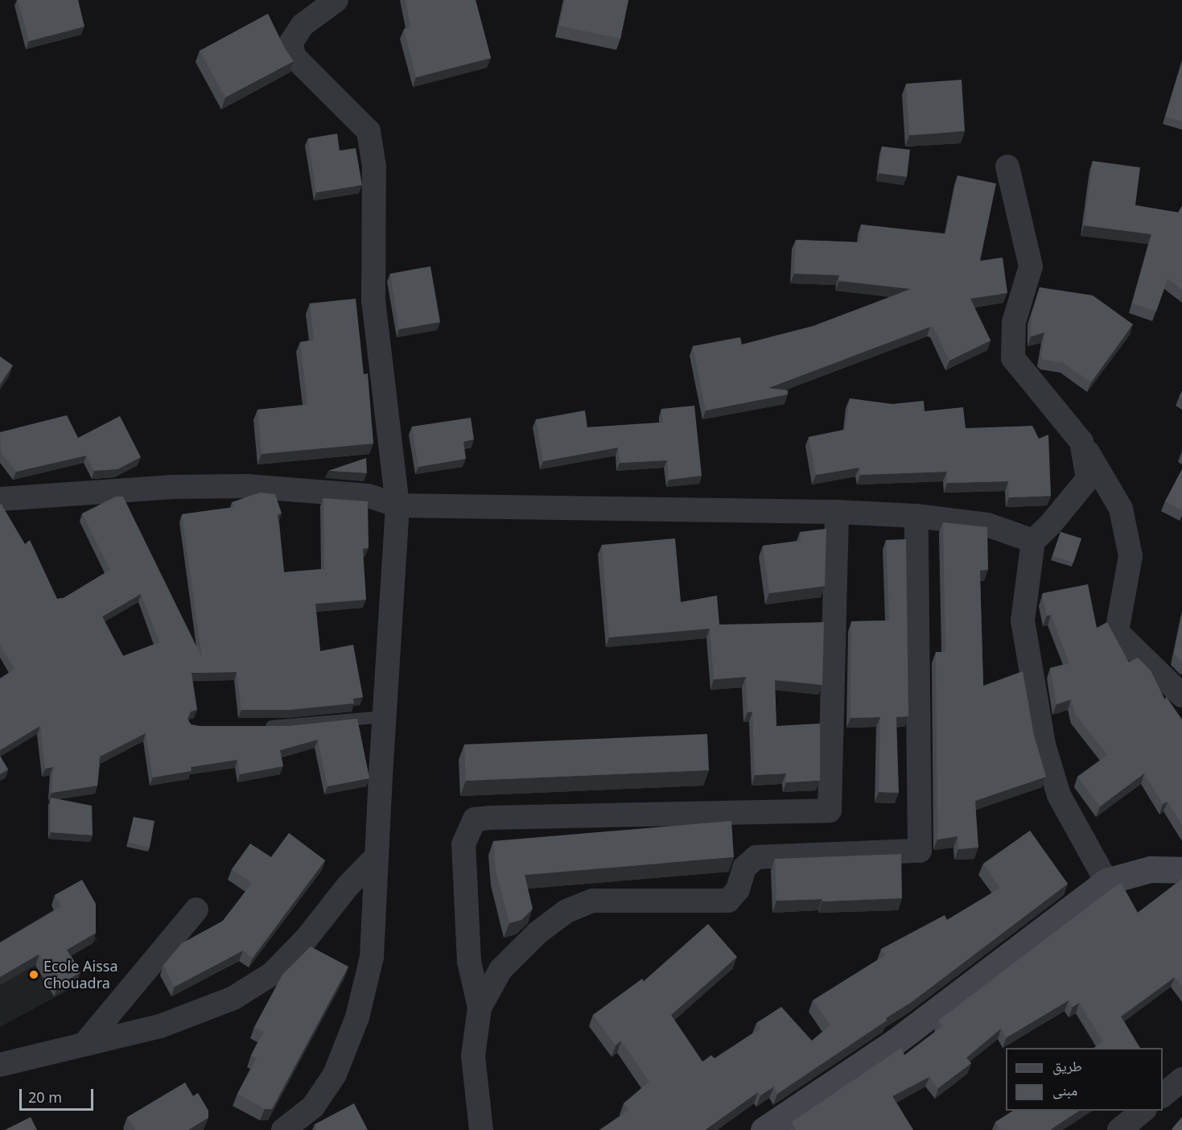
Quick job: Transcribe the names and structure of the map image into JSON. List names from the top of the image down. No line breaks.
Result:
{"places":["Ecole Aissa Chouadra"],"legend":["طريق","مبنى"],"scale_bar":"20 m"}
